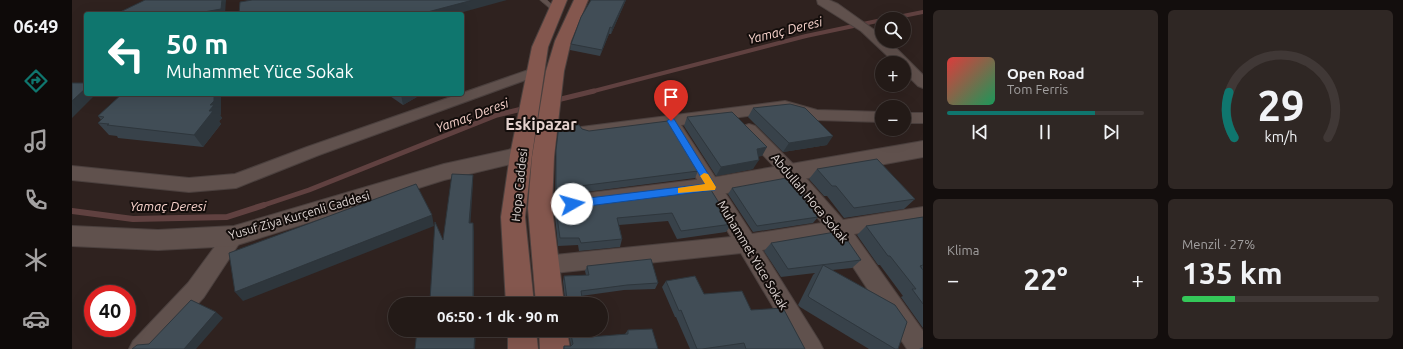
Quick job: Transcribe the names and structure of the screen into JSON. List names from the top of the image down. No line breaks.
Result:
{"streets":{"main road":["Hopa Caddesi"],"street":["Abdullah Hoca Sokak","Yusuf Ziya Kurçenli Caddesi","Muhammet Yüce Sokak"]},"crossings":[["Hopa Caddesi","Yusuf Ziya Kurçenli Caddesi"]],"districts":["Eskipazar"],"water":["Yamaç Deresi"],"page":{"tabs":"06:49","map_buttons":["+","−"],"turn":["50 m","Muhammet Yüce Sokak"],"song":["Open Road","Tom Ferris"],"tile":["Klima",["Menzil · 27%","135 km"]],"heat":["−","22°","+"],"limit":"40","trip":"06:50 · 1 dk · 90 m","gauge":["29","km/h"]}}
